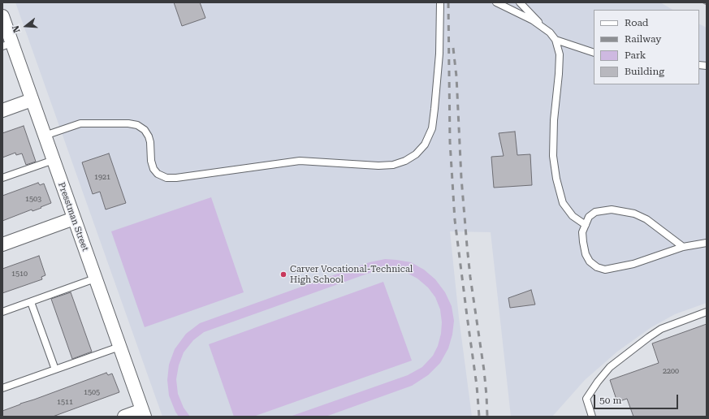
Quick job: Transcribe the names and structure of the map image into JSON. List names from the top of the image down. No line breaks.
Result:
{"streets":{"street":["Presstman Street"]},"places":["Carver Vocational-Technical High School"],"house_numbers":["1921","1503","1510","2200","1505","1511"],"legend":["Road","Railway","Park","Building"],"scale_bar":"50 m","north":"left"}
